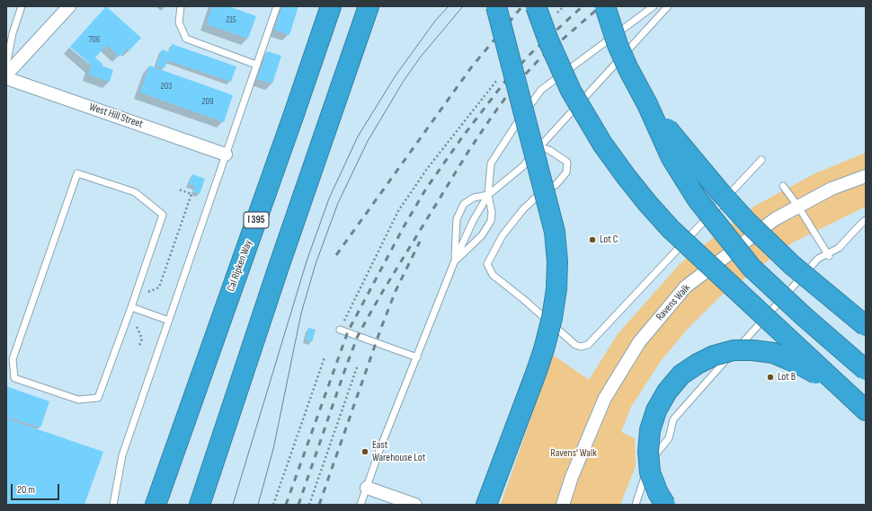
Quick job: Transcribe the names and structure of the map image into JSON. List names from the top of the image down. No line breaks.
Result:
{"streets":{"highway":["I 395","Cal Ripken Way"],"street":["West Hill Street","Ravens Walk"]},"parks":["Ravens' Walk"],"places":["Lot C","Lot B","East Warehouse Lot"],"house_numbers":["215","706","203","209"],"scale_bar":"20 m"}
